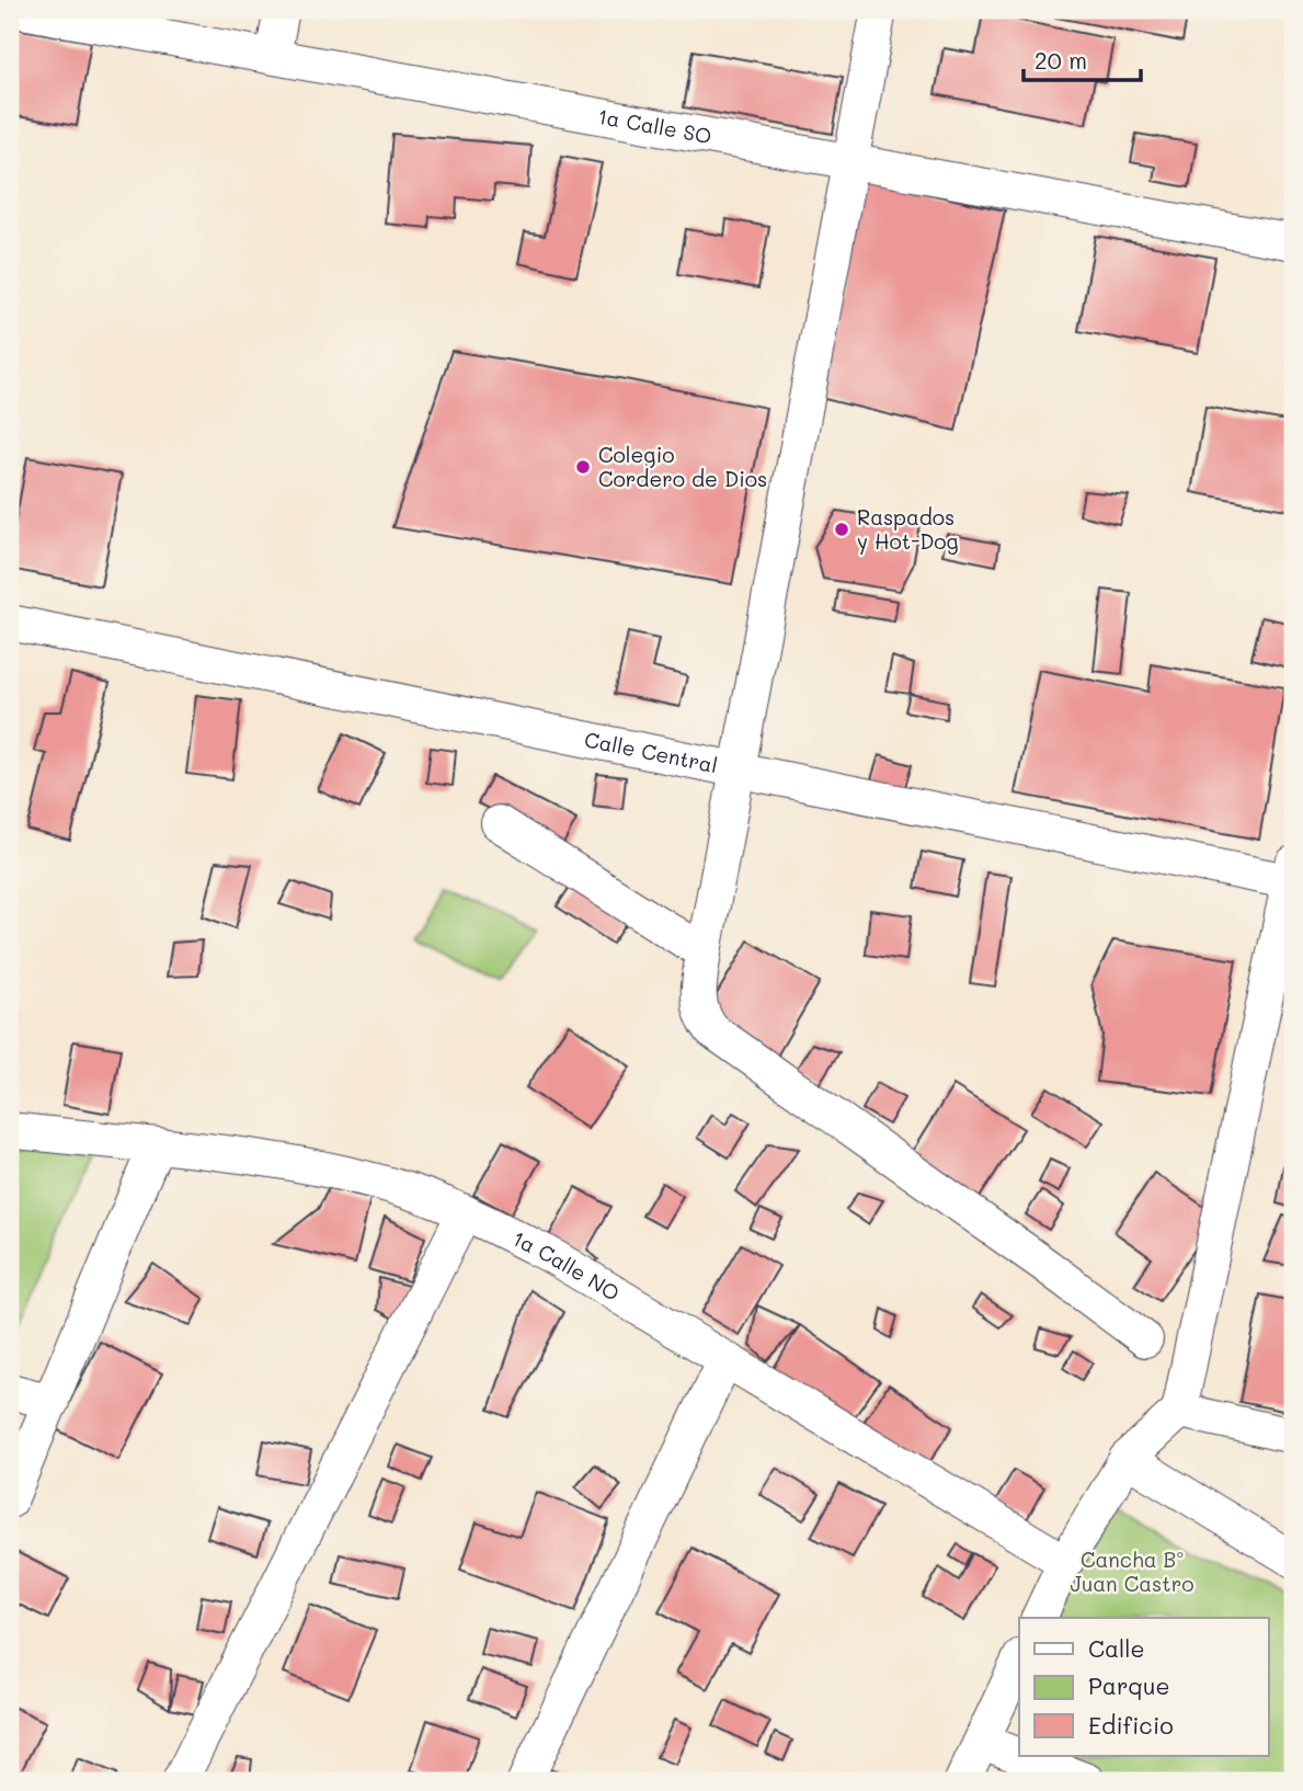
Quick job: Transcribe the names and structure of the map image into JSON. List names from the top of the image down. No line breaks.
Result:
{"streets":{"street":["1a Calle SO","Calle Central","1a Calle NO"]},"parks":["Cancha Bº Juan Castro"],"places":["Colegio Cordero de Dios","Raspados y Hot-Dog"],"legend":["Calle","Parque","Edificio"],"scale_bar":"20 m"}
